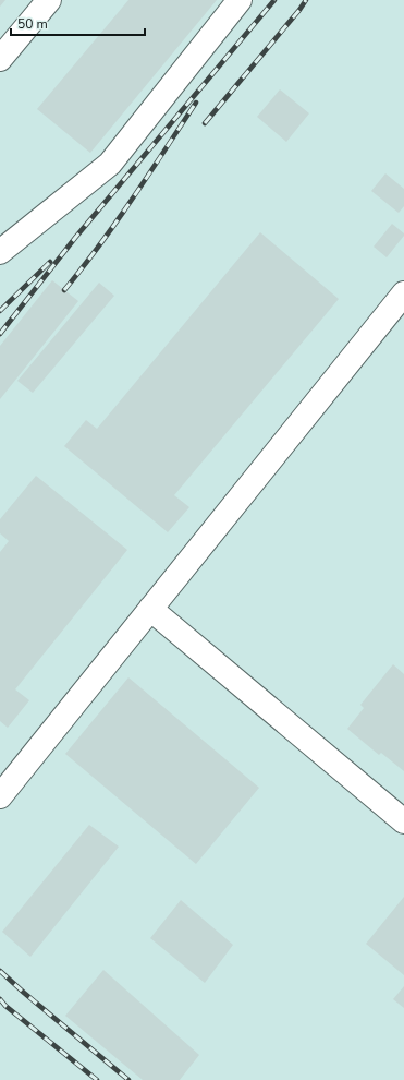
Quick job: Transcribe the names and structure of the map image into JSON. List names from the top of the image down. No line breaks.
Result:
{"scale_bar":"50 m"}
